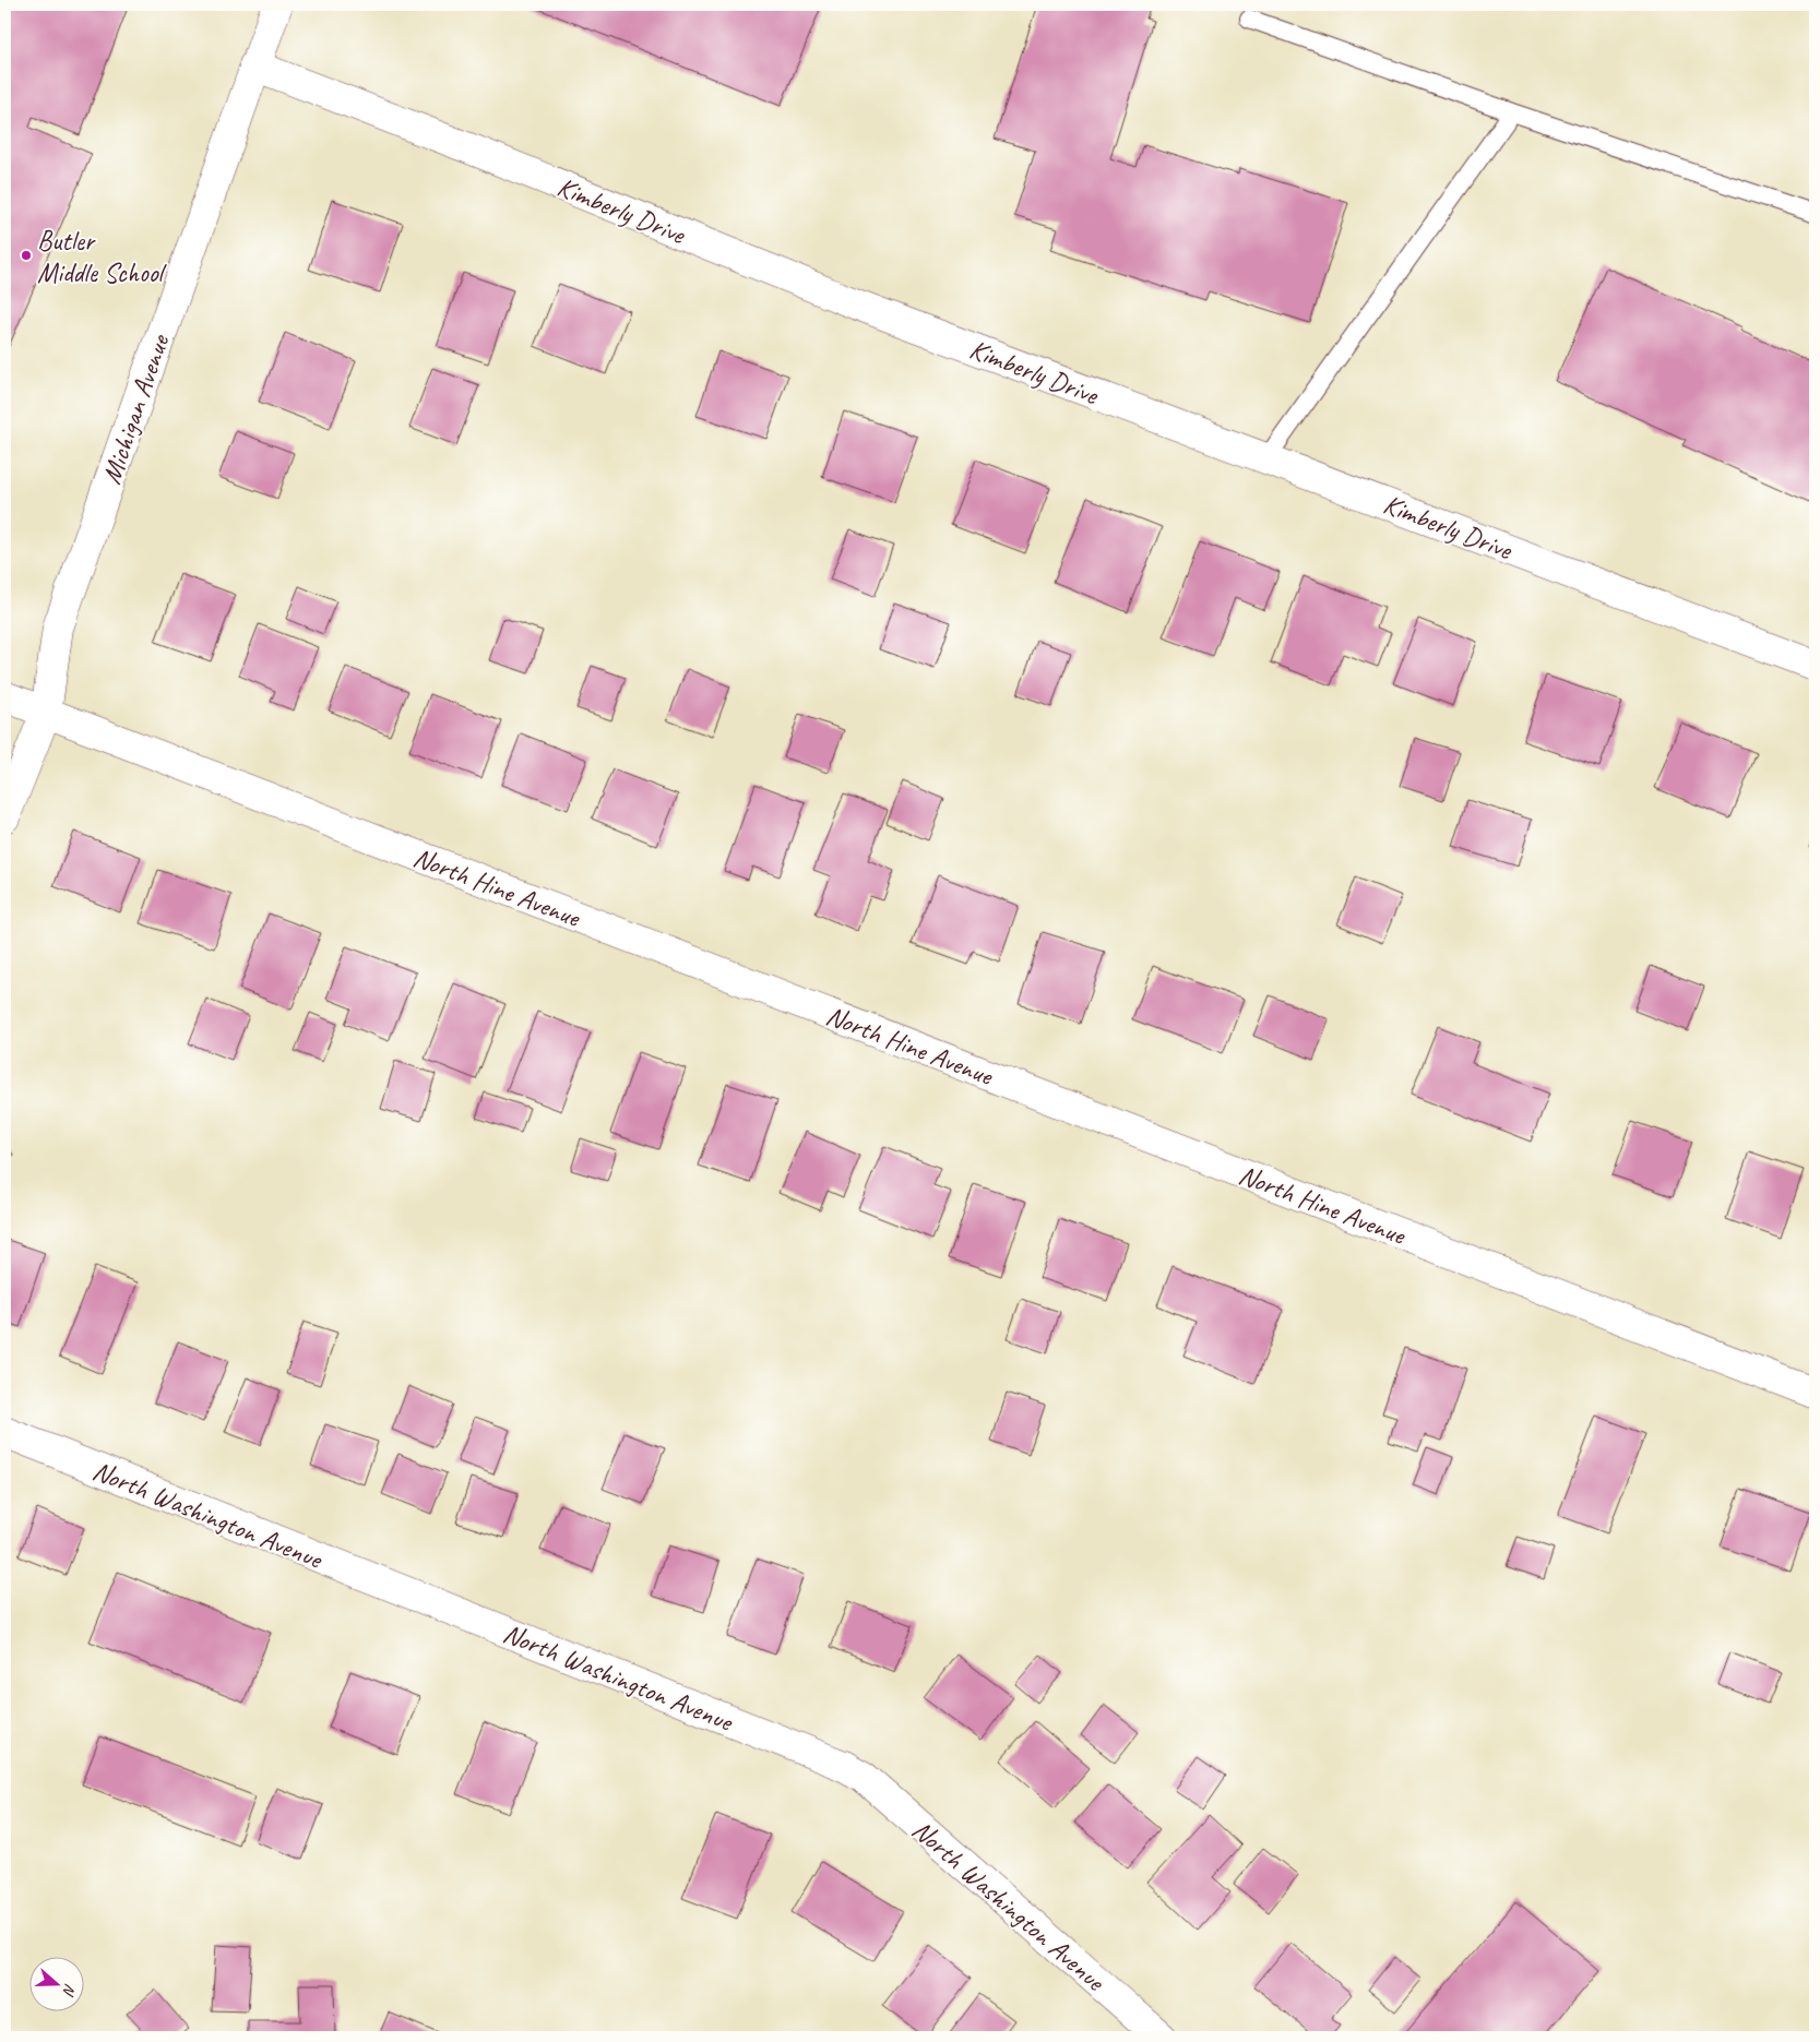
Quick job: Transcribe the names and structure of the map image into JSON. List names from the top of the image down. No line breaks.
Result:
{"streets":{"street":["Kimberly Drive","Michigan Avenue","North Hine Avenue","North Washington Avenue"]},"crossings":[["Kimberly Drive","Michigan Avenue"],["Michigan Avenue","North Hine Avenue"]],"places":["Butler Middle School"],"north":"right"}
